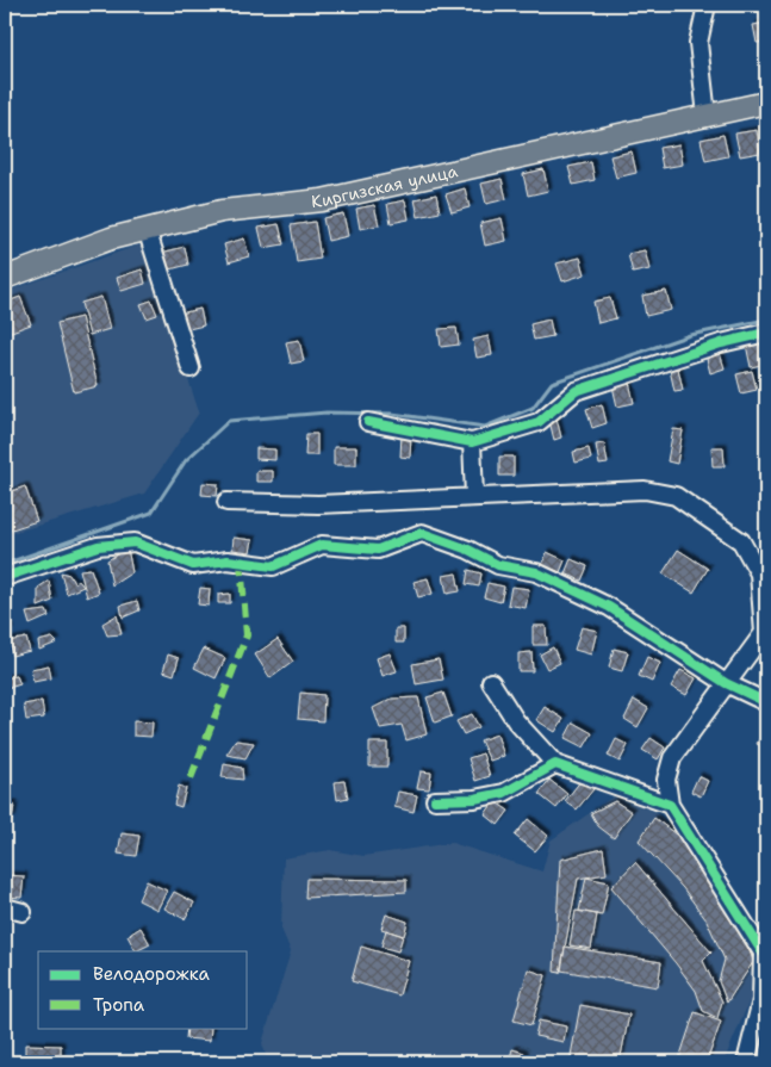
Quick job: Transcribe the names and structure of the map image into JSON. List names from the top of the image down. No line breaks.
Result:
{"streets":{"main road":["Киргизская улица"]},"legend":["Велодорожка","Тропа"]}
